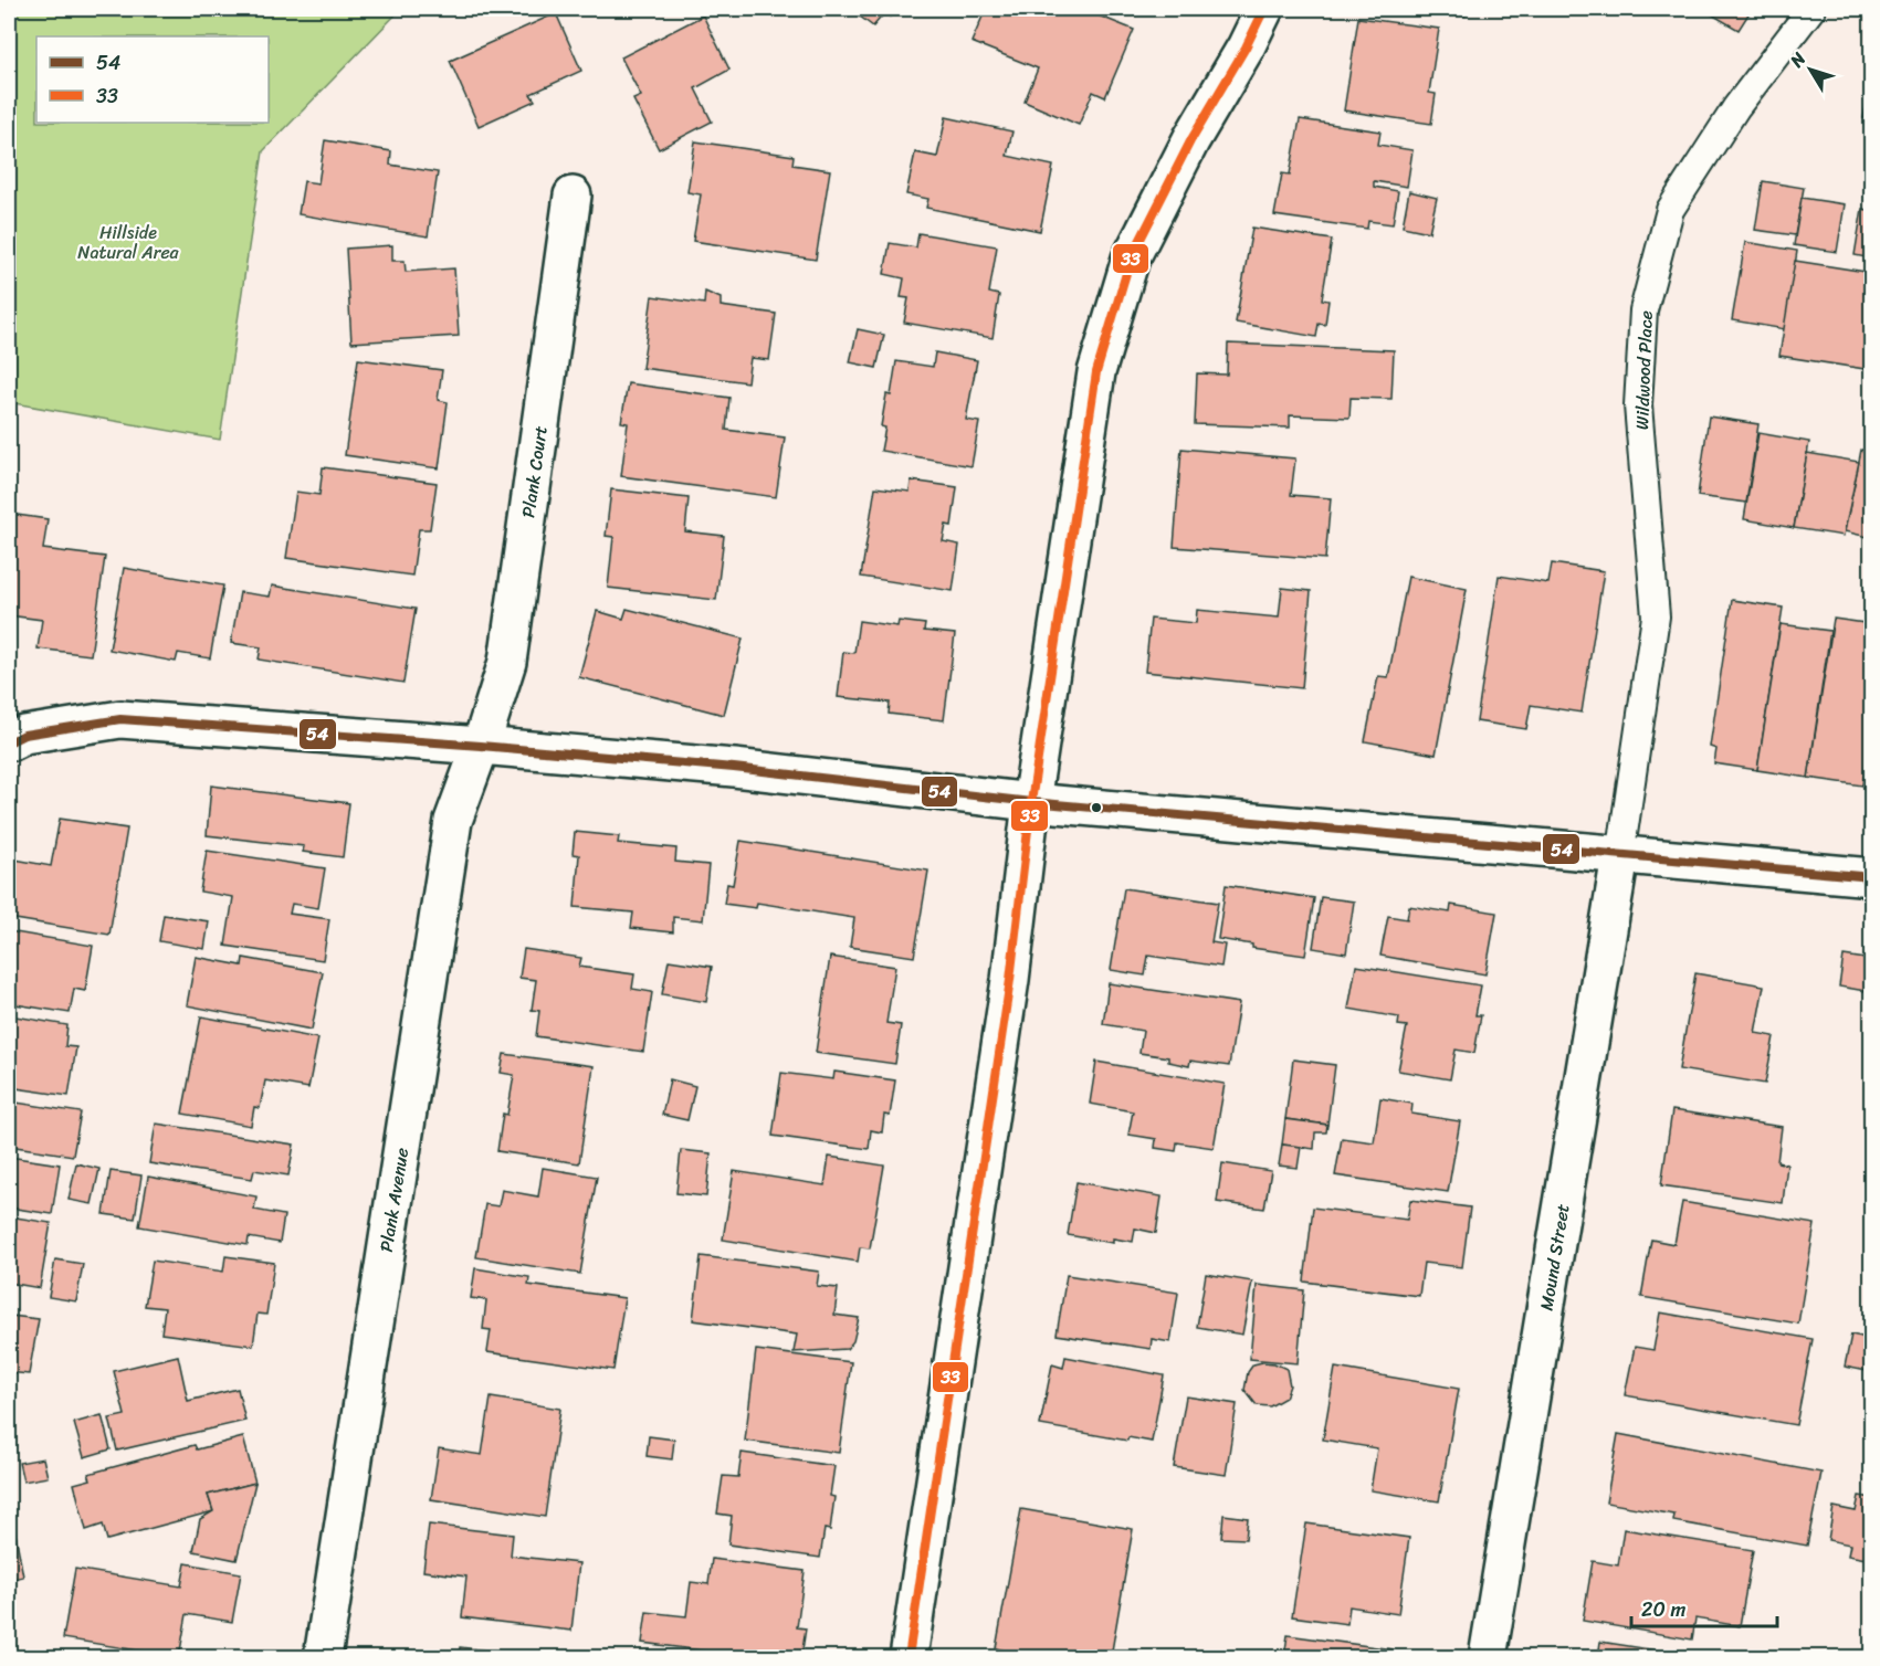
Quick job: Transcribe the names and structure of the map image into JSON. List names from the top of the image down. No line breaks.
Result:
{"streets":{"street":["Plank Court","Plank Avenue","Mound Street"],"lane":["Wildwood Place"]},"crossings":[["Wildwood Place","Mound Street"],["Plank Court","Plank Avenue"]],"parks":["Hillside Natural Area"],"lines":["transit line 33","transit line 54"],"legend":["54","33"],"scale_bar":"20 m","north":"top left"}
